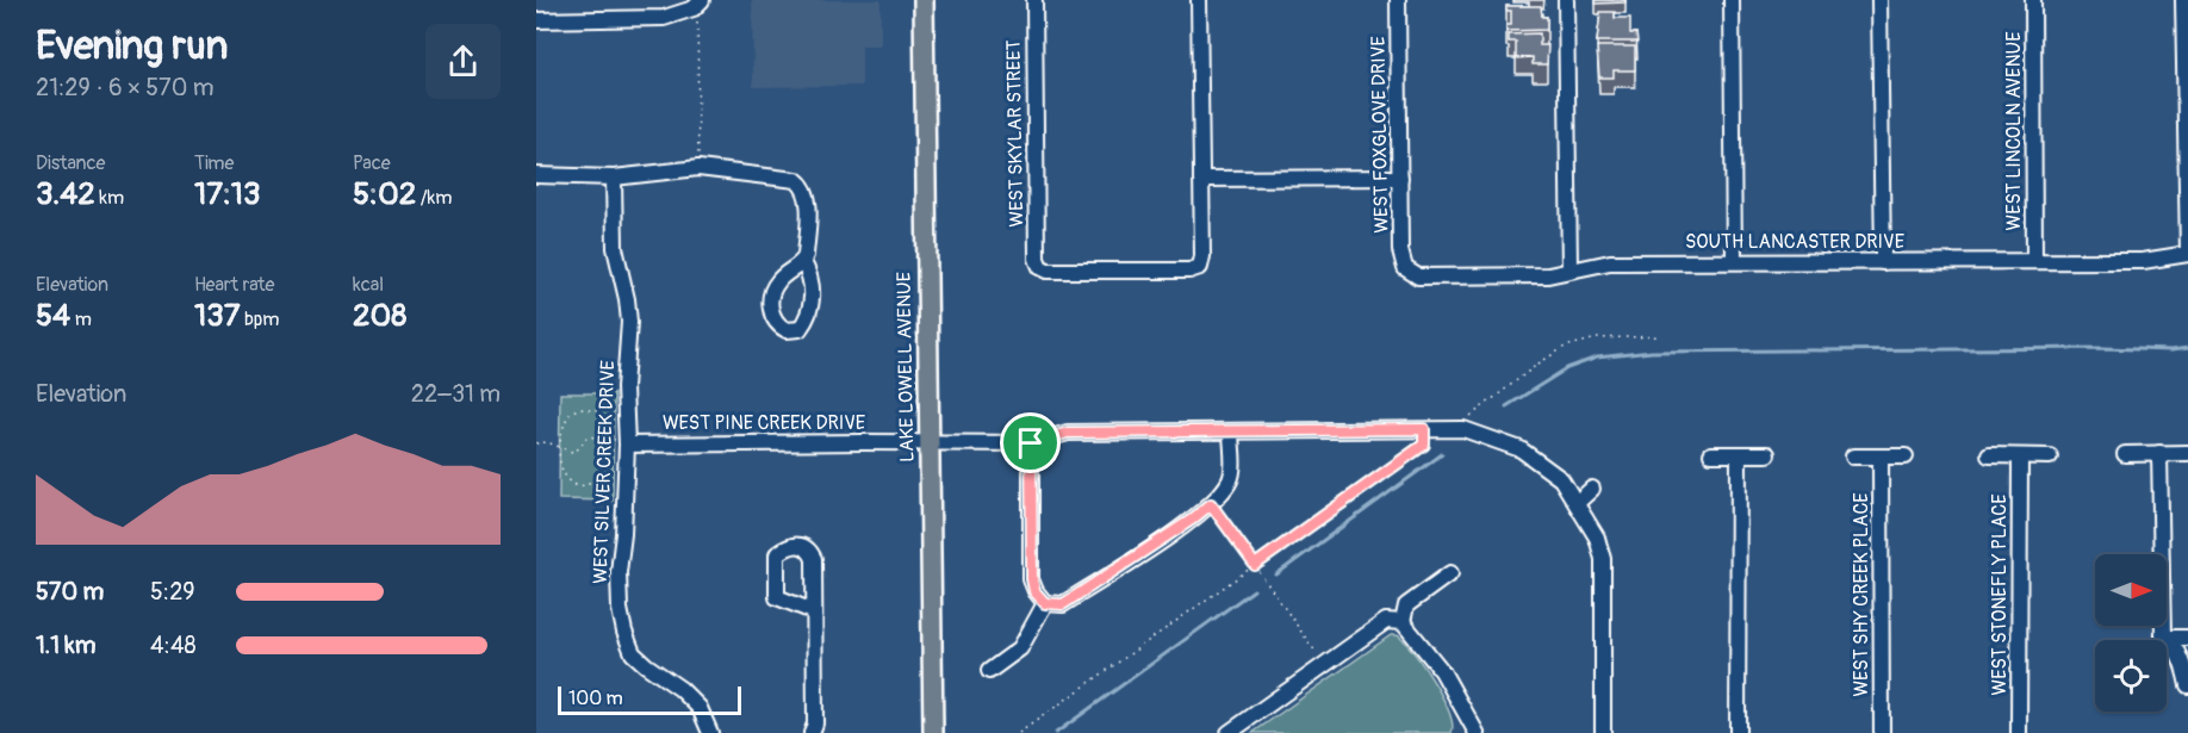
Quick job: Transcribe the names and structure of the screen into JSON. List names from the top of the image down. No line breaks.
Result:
{"streets":{"main road":["LAKE LOWELL AVENUE"],"street":["WEST LINCOLN AVENUE","WEST SKYLAR STREET","WEST FOXGLOVE DRIVE","SOUTH LANCASTER DRIVE","WEST PINE CREEK DRIVE","WEST SILVER CREEK DRIVE","WEST SHY CREEK PLACE","WEST STONEFLY PLACE"]},"crossings":[["WEST LINCOLN AVENUE","SOUTH LANCASTER DRIVE"],["WEST FOXGLOVE DRIVE","SOUTH LANCASTER DRIVE"],["LAKE LOWELL AVENUE","WEST PINE CREEK DRIVE"],["WEST PINE CREEK DRIVE","WEST SILVER CREEK DRIVE"]],"scale_bar":"100 m","north":"right","page":{"heading":["Evening run","21:29 · 6 × 570 m"],"stats":[["Distance","3.42 km"],["Time","17:13"],["Pace","5:02 /km"],["Elevation","54 m"],["Heart rate","137 bpm"],["kcal","208"]],"chart":["Elevation","22–31 m"],"list":[{"name":"570 m","note":"5:29"},{"name":"1.1 km","note":"4:48"}],"scale":"100 m"}}
